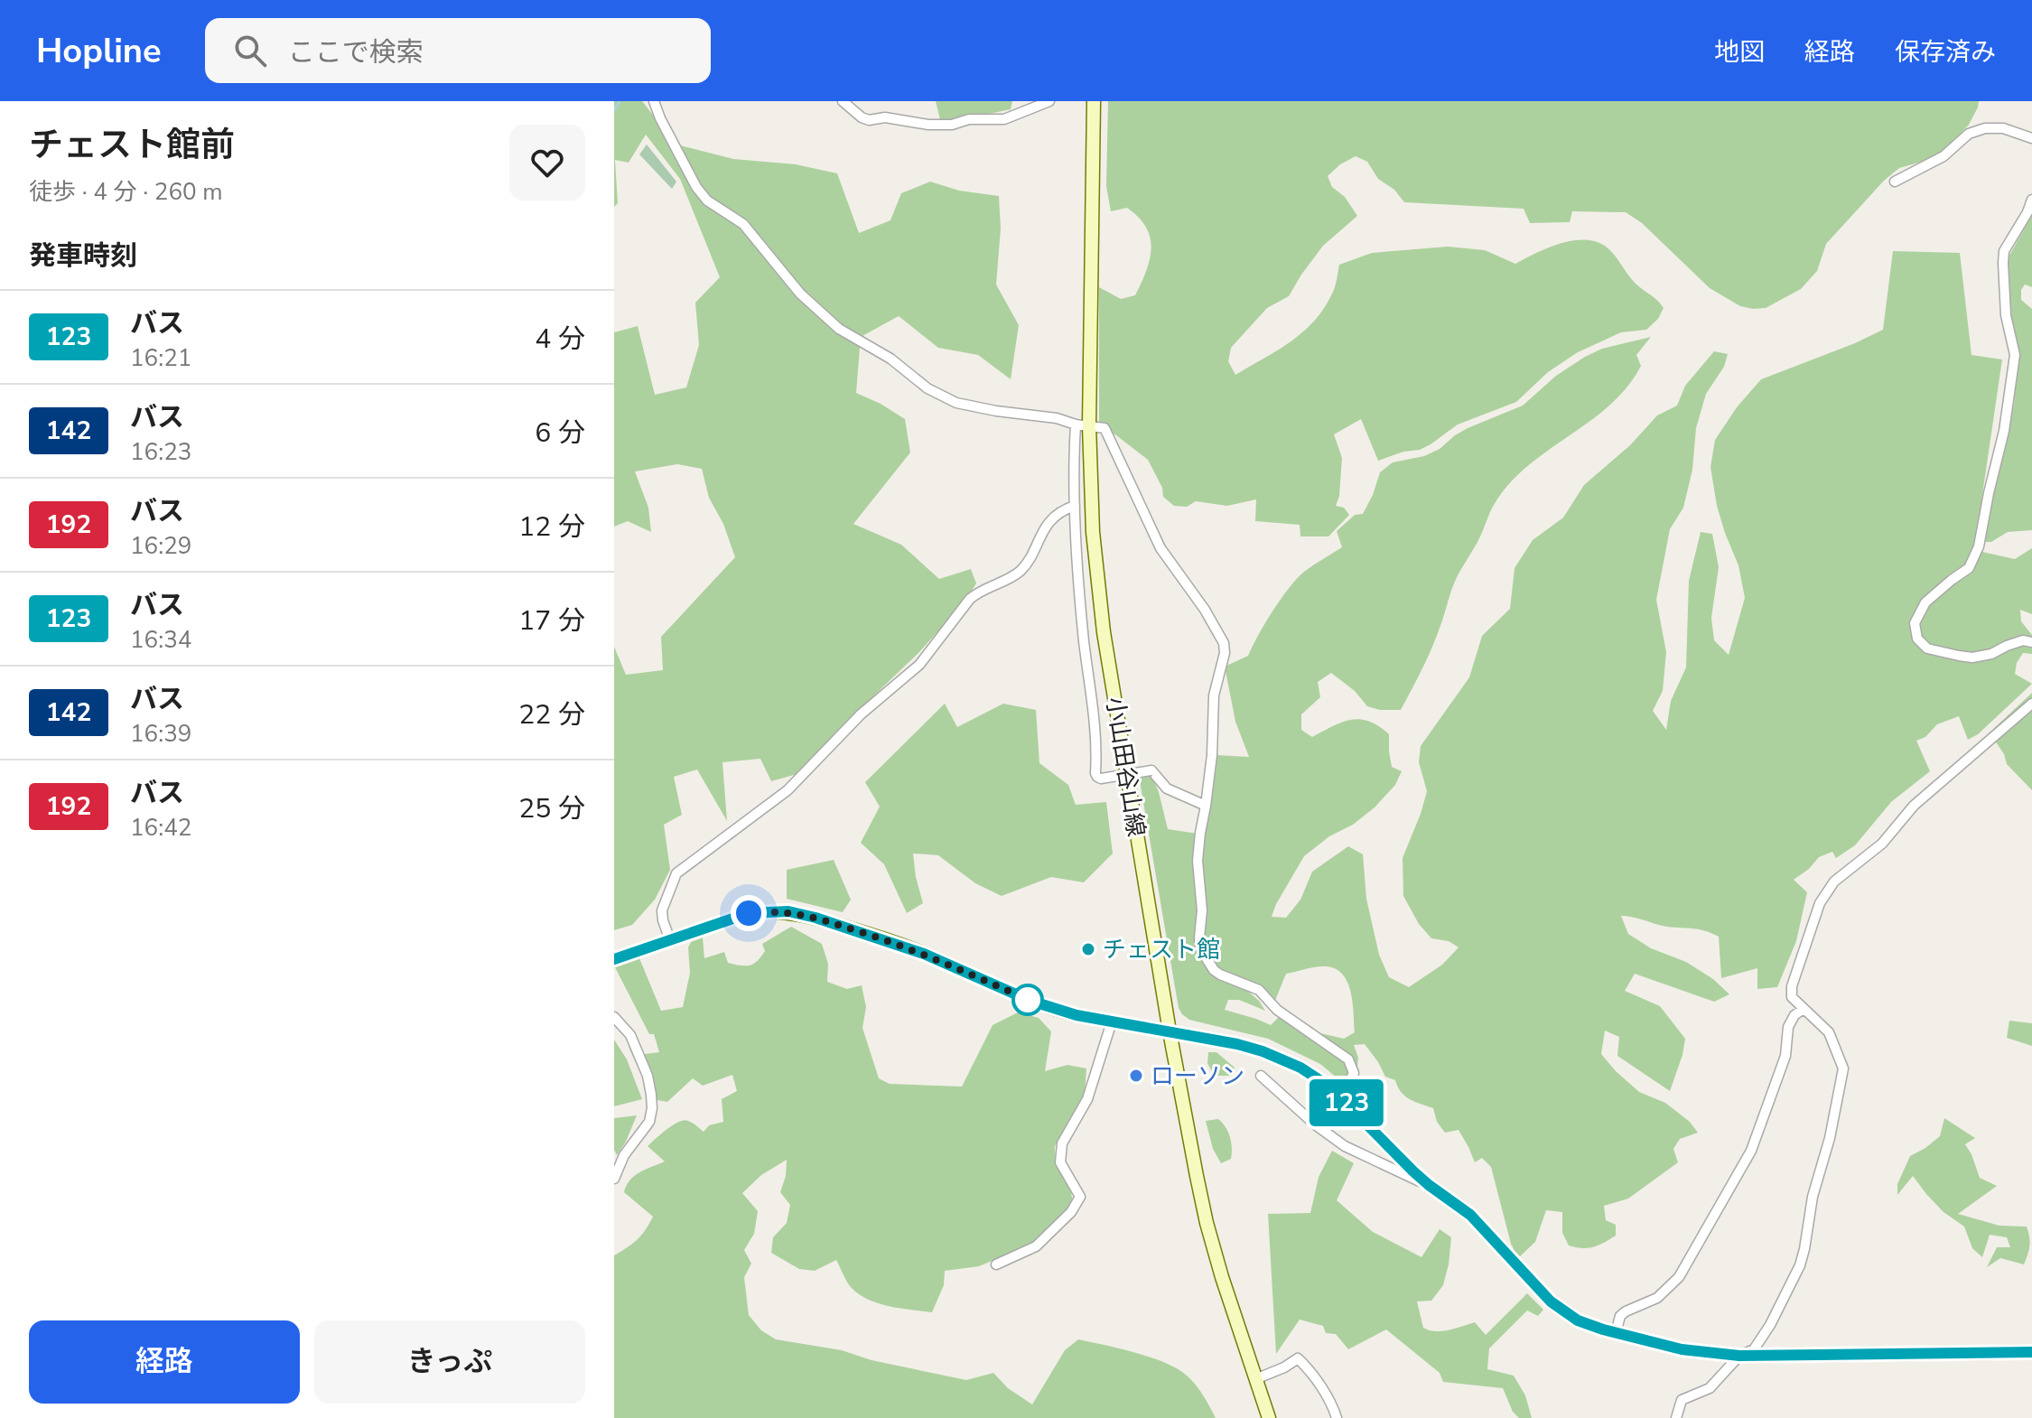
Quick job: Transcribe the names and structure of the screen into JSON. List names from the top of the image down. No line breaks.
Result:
{"streets":{"main road":["小山田谷山線"]},"places":["チェスト館","ローソン"],"lines":["bus line 123"],"page":{"header":"Hopline","search":"ここで検索","nav":["地図","経路","保存済み"],"heading":[["チェスト館前","徒歩 · 4 分 · 260 m"],"発車時刻"],"on_map":"123","list":[{"mark":"123","name":"バス","note":"16:21","value":"4 分"},{"mark":"142","name":"バス","note":"16:23","value":"6 分"},{"mark":"192","name":"バス","note":"16:29","value":"12 分"},{"mark":"123","name":"バス","note":"16:34","value":"17 分"},{"mark":"142","name":"バス","note":"16:39","value":"22 分"},{"mark":"192","name":"バス","note":"16:42","value":"25 分"}],"buttons":["経路","きっぷ"]}}
